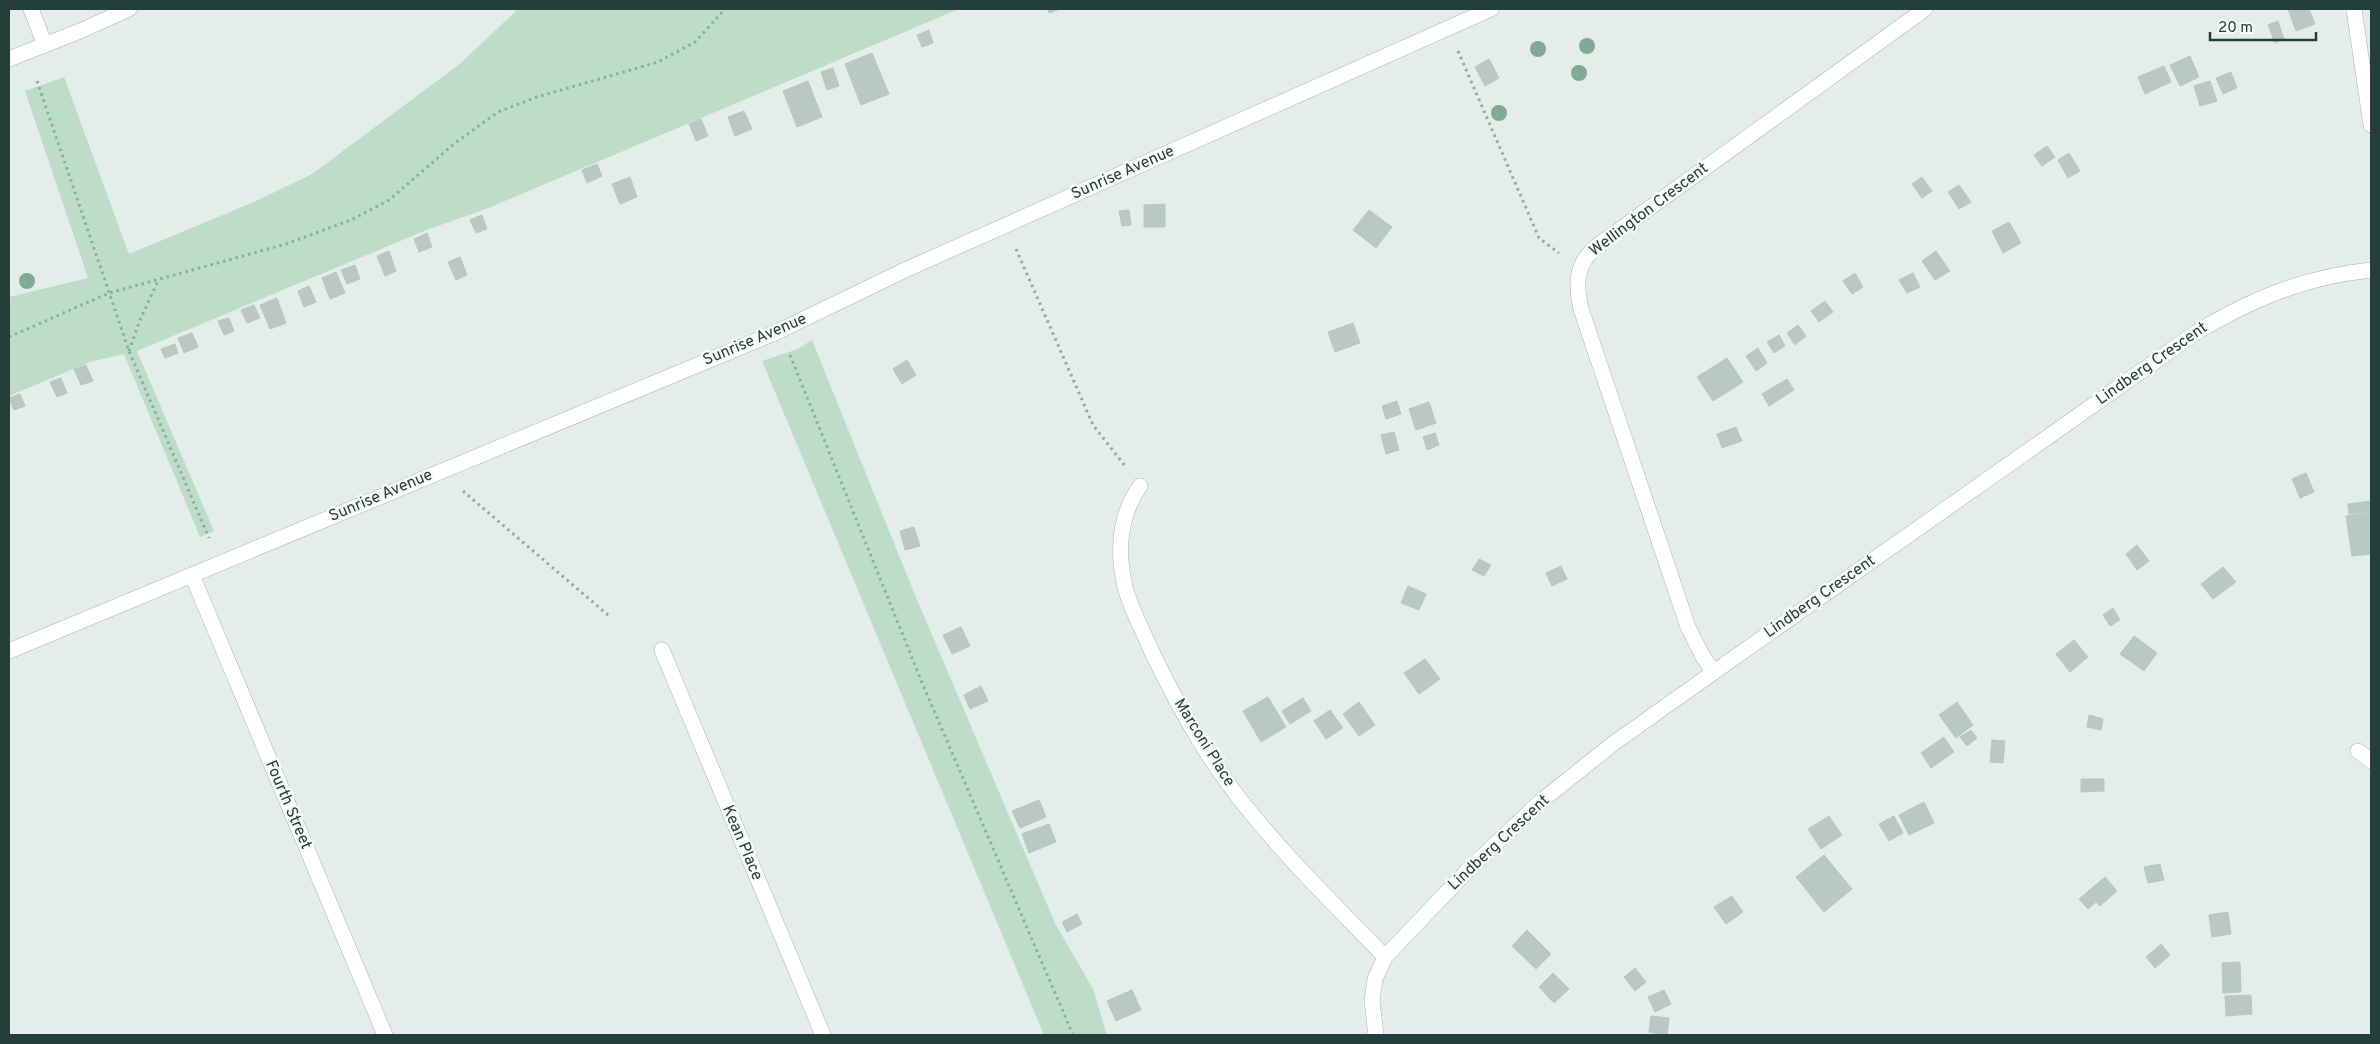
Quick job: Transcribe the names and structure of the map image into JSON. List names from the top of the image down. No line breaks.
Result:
{"streets":{"street":["Sunrise Avenue","Wellington Crescent","Lindberg Crescent","Marconi Place","Fourth Street","Kean Place"]},"crossings":[["Sunrise Avenue","Fourth Street"],["Wellington Crescent","Lindberg Crescent"],["Lindberg Crescent","Marconi Place"]],"scale_bar":"20 m"}
